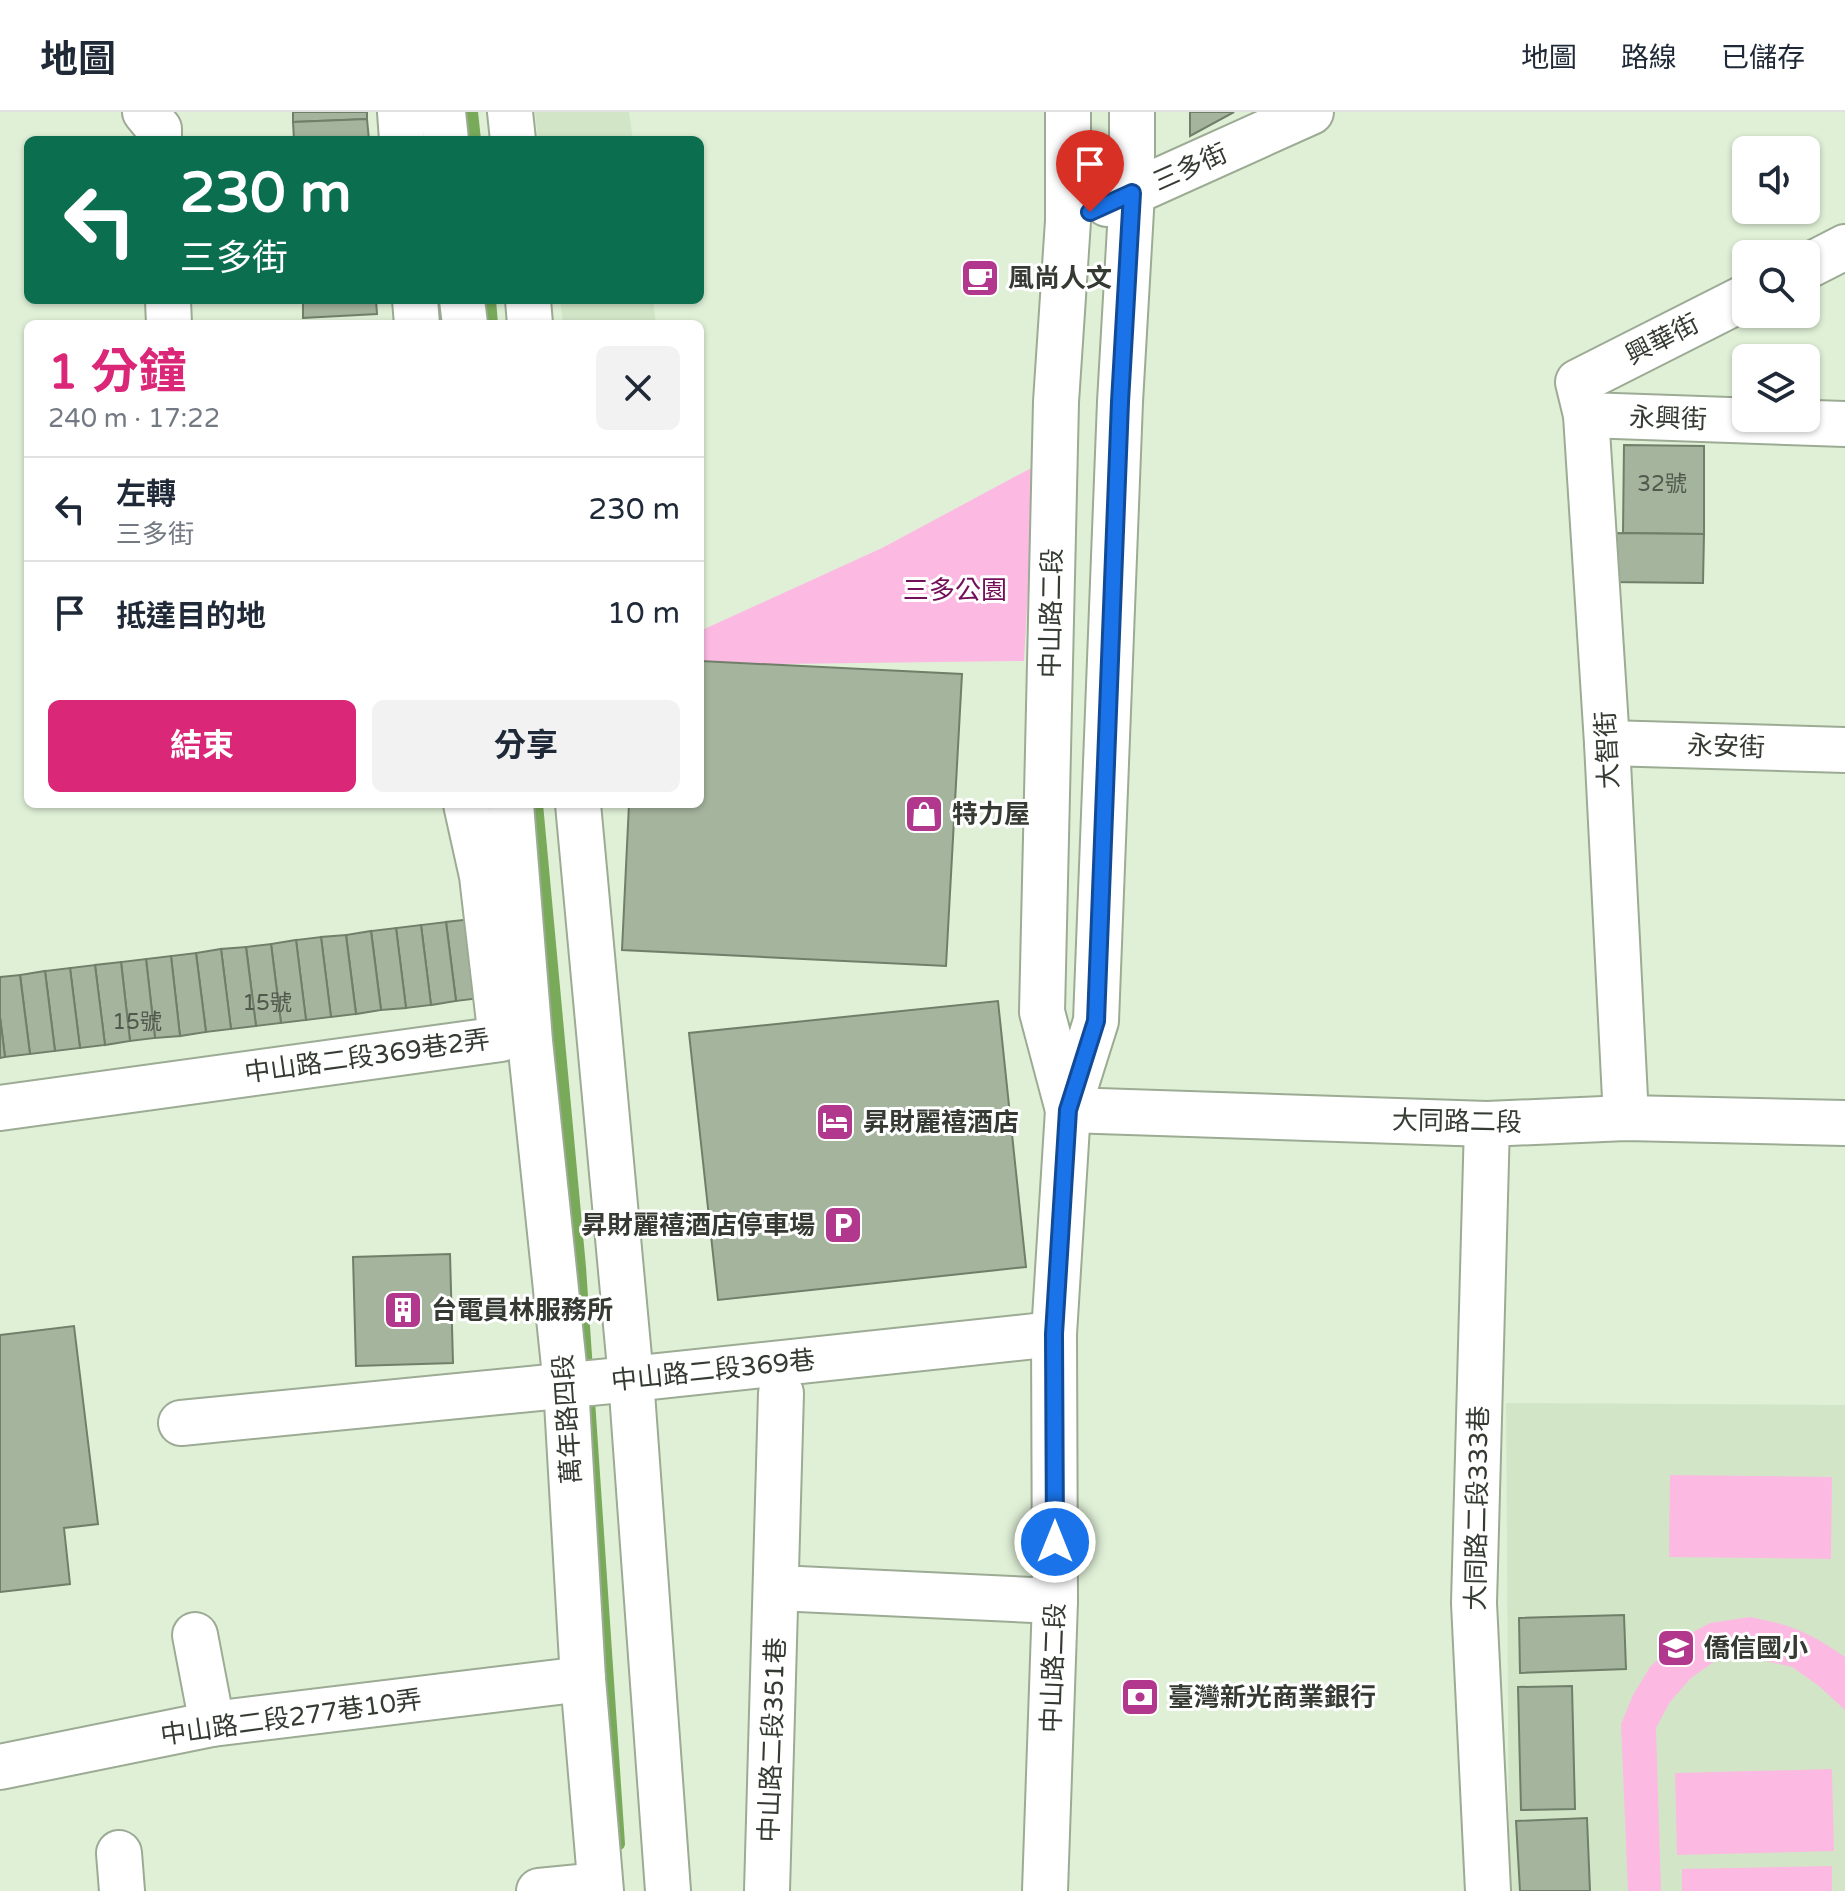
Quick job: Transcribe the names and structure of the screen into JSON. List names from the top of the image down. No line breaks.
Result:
{"streets":{"street":["三多街","興華街","永興街","中山路二段","永安街","大智街","中山路二段369巷2弄","大同路二段","中山路二段369巷","萬年路四段","大同路二段333巷","中山路二段277巷10弄","中山路二段351巷"]},"crossings":[["三多街","中山路二段"],["興華街","永興街"],["興華街","大智街"],["永興街","大智街"],["中山路二段","大同路二段"],["中山路二段","中山路二段369巷"],["永安街","大智街"],["大智街","大同路二段"],["大同路二段","大同路二段333巷"],["中山路二段369巷","萬年路四段"],["萬年路四段","中山路二段277巷10弄"]],"parks":["三多公園"],"places":{"cafe":["風尚人文"],"shop":["特力屋"],"hotel":["昇財麗禧酒店"],"parking":["昇財麗禧酒店停車場"],"building":["台電員林服務所"],"school or university":["僑信國小"],"bank":["臺灣新光商業銀行"]},"house_numbers":["32號","15號","15號"],"page":{"header":"地圖","nav":["地圖","路線","已儲存"],"turn":["230 m","三多街"],"heading":["1 分鐘","240 m · 17:22"],"list":[{"name":"左轉","note":"三多街","value":"230 m"},{"name":"抵達目的地","value":"10 m"}],"buttons":["結束","分享"]}}
